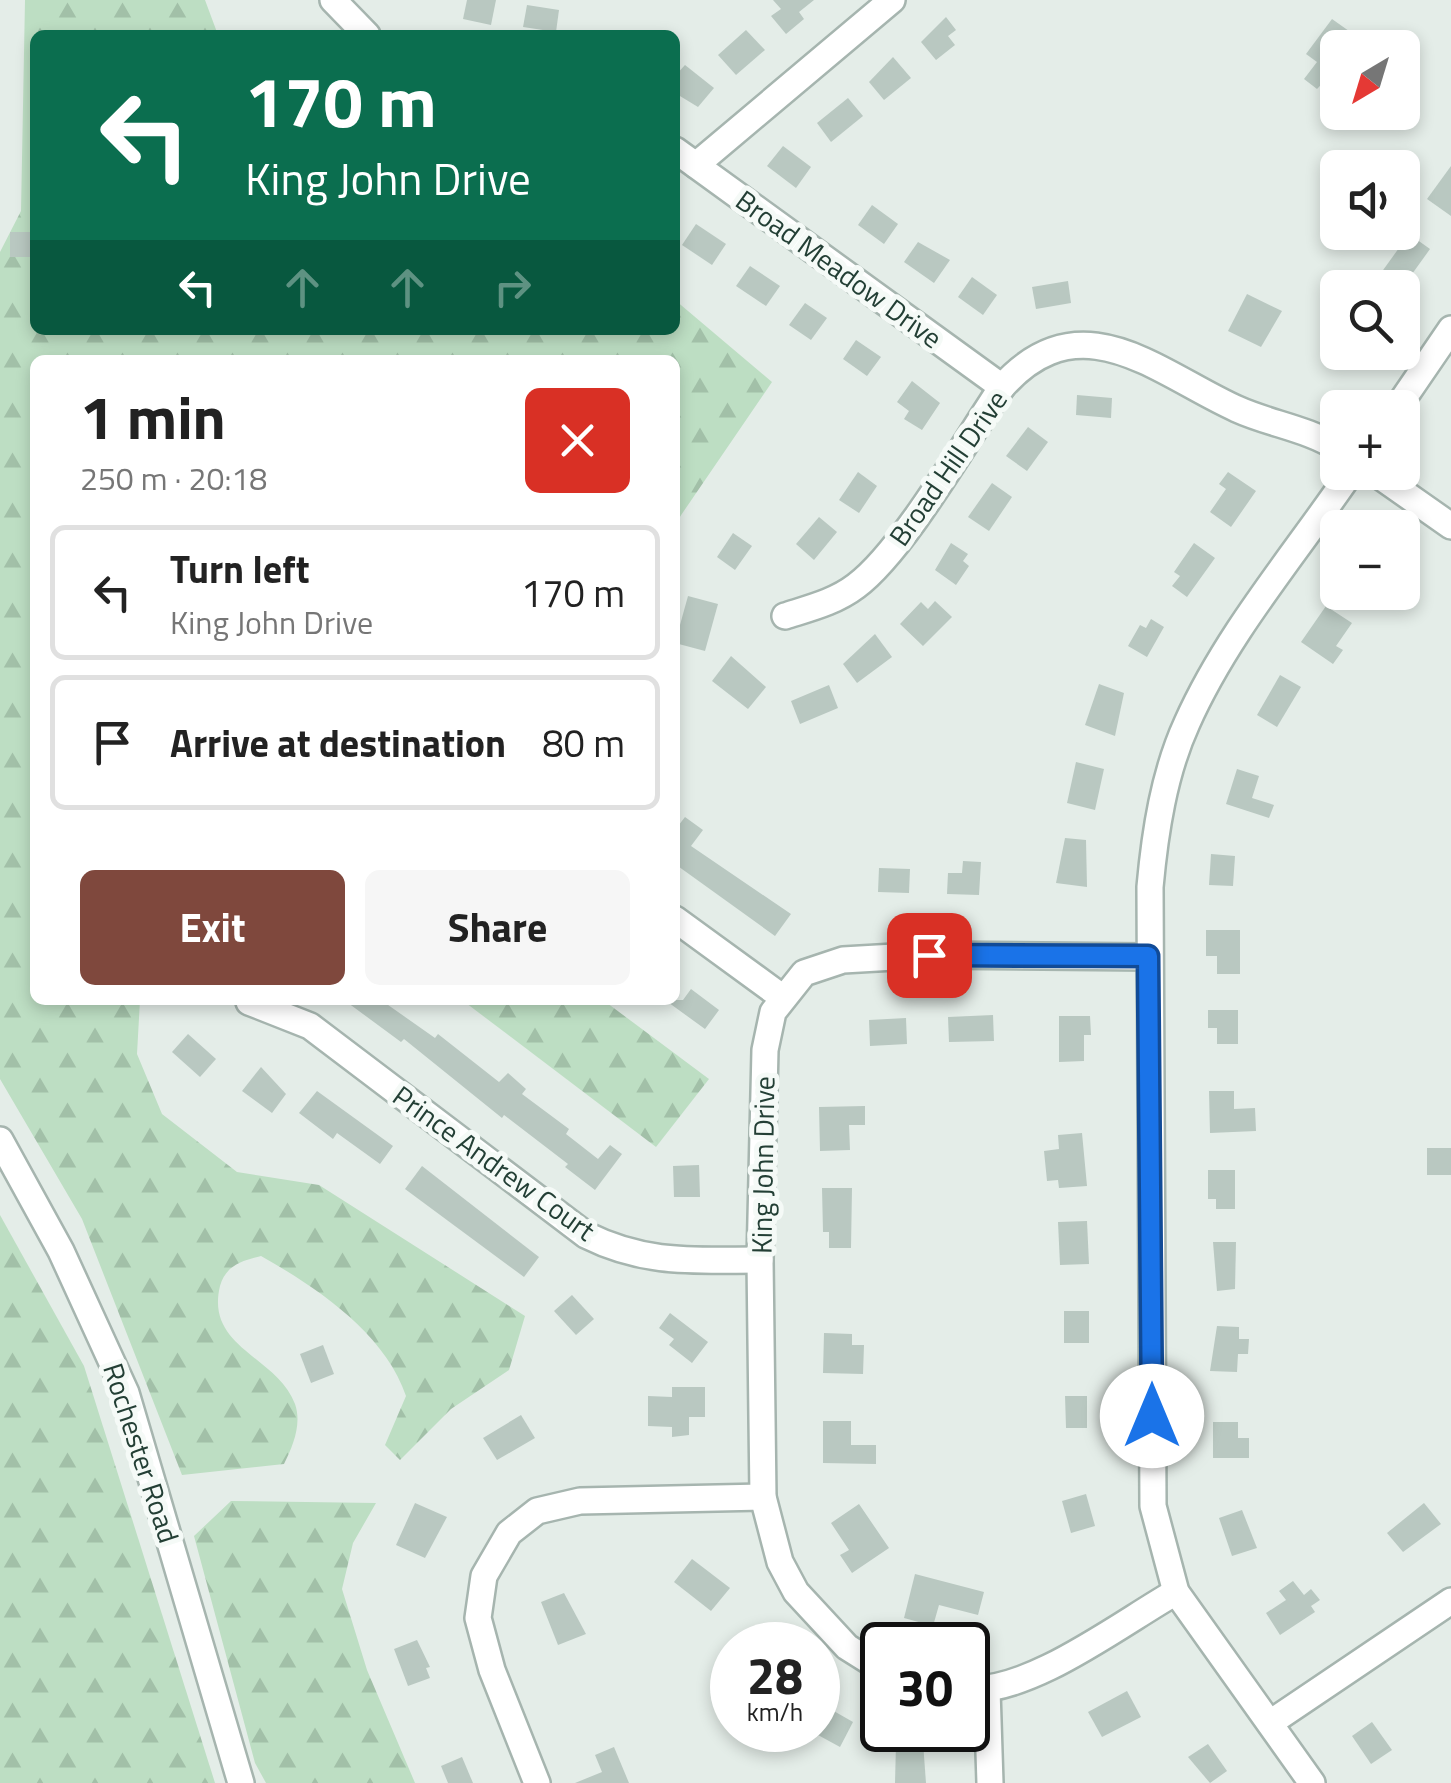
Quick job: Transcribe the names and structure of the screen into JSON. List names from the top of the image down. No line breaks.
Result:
{"streets":{"street":["Broad Meadow Drive","Broad Hill Drive","Prince Andrew Court","King John Drive","Rochester Road"]},"crossings":[["Broad Meadow Drive","Broad Hill Drive"],["Prince Andrew Court","King John Drive"]],"north":"bottom left","page":{"map_buttons":["+","−"],"turn":["170 m","King John Drive"],"heading":["1 min","250 m · 20:18"],"list":[{"name":"Turn left","note":"King John Drive","value":"170 m"},{"name":"Arrive at destination","value":"80 m"}],"buttons":["Exit","Share"],"speed":"28 km/h","limit":"30"}}
